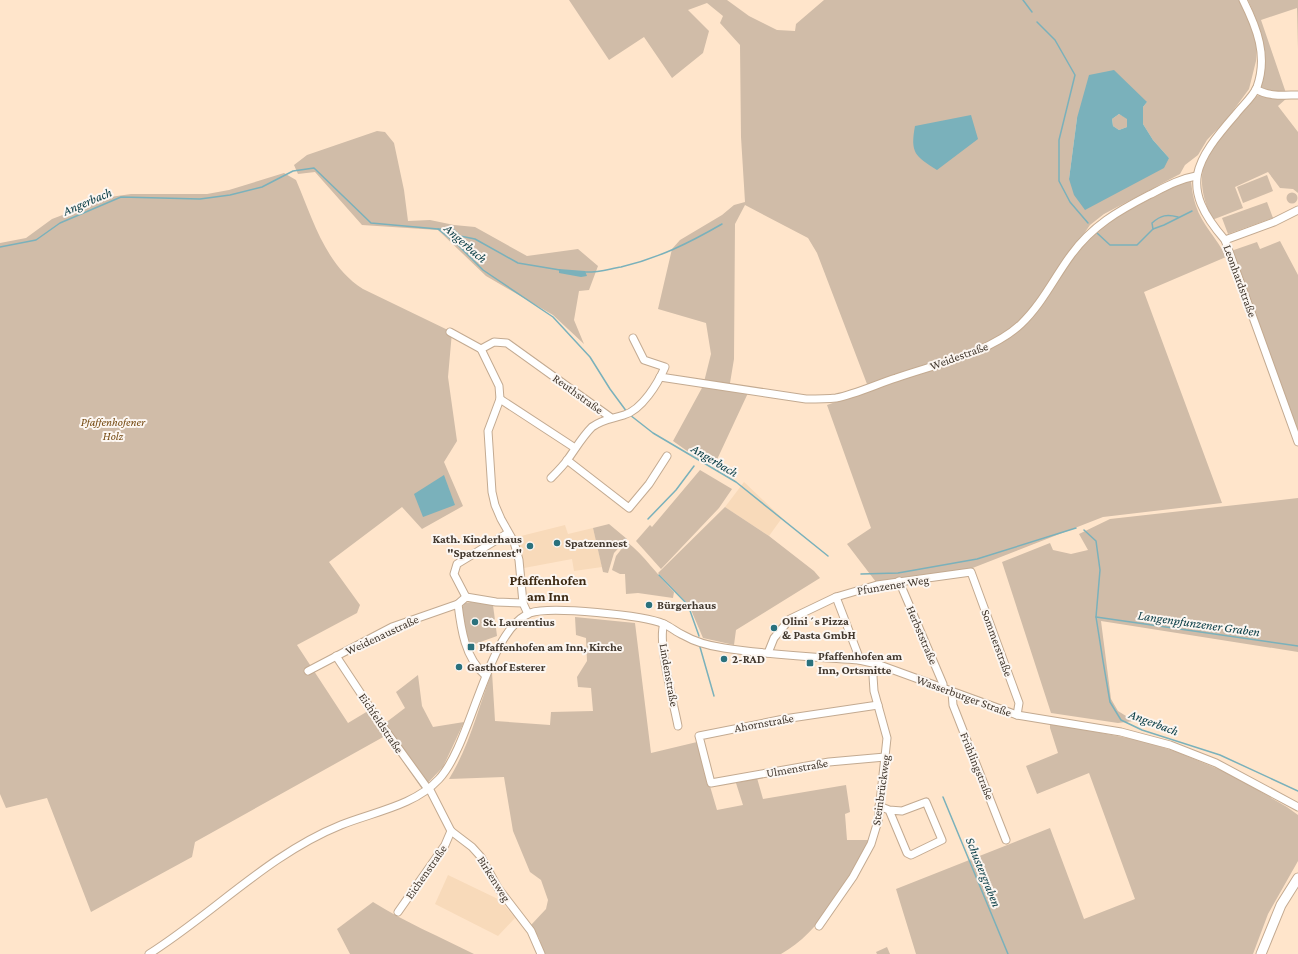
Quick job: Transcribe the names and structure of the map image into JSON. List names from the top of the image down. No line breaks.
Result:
{"streets":{"street":["Leonhardstraße","Weidestraße","Reuthstraße","Pfunzener Weg","Weidenaustraße","Herbststraße","Sommerstraße","Lindenstraße","Wasserburger Straße","Eichfeldstraße","Ahornstraße","Frühlingstraße","Ulmenstraße","Steinbrückweg","Eichenstraße","Birkenweg"]},"crossings":[["Leonhardstraße","Weidestraße"],["Weidestraße","Reuthstraße"],["Pfunzener Weg","Herbststraße"],["Pfunzener Weg","Sommerstraße"],["Pfunzener Weg","Wasserburger Straße"],["Weidenaustraße","Eichfeldstraße"],["Herbststraße","Wasserburger Straße"],["Sommerstraße","Wasserburger Straße"],["Lindenstraße","Wasserburger Straße"],["Wasserburger Straße","Eichfeldstraße"],["Wasserburger Straße","Frühlingstraße"],["Wasserburger Straße","Steinbrückweg"],["Wasserburger Straße","Birkenweg"],["Eichfeldstraße","Birkenweg"],["Ahornstraße","Ulmenstraße"],["Ahornstraße","Steinbrückweg"],["Ulmenstraße","Steinbrückweg"],["Eichenstraße","Birkenweg"]],"districts":["Pfaffenhofen am Inn"],"water":["Angerbach","Langenpfunzener Graben","Schustergraben"],"parks":["Pfaffenhofener Holz"],"places":{"other":["Spatzennest","Kath. Kinderhaus \"Spatzennest\"","Bürgerhaus","St. Laurentius","Olini´s Pizza & Pasta GmbH","2-RAD","Gasthof Esterer"],"transit":["Pfaffenhofen am Inn, Kirche","Pfaffenhofen am Inn, Ortsmitte"]}}
